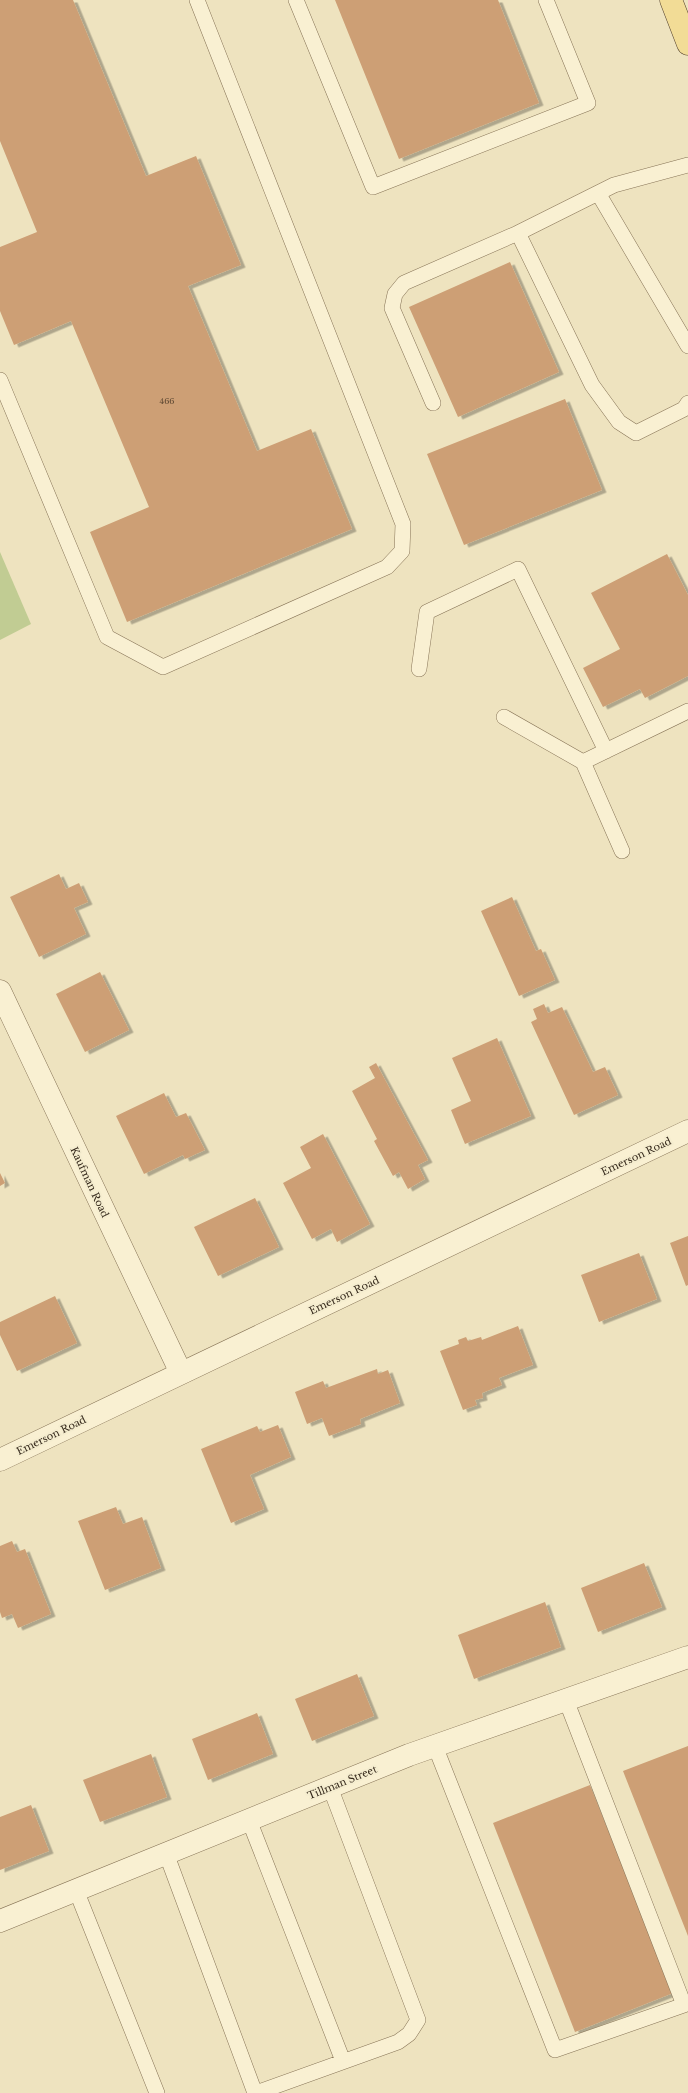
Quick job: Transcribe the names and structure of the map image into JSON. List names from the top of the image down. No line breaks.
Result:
{"streets":{"street":["Emerson Road","Kaufman Road","Tillman Street"]},"crossings":[["Emerson Road","Kaufman Road"]],"house_numbers":["466"]}
